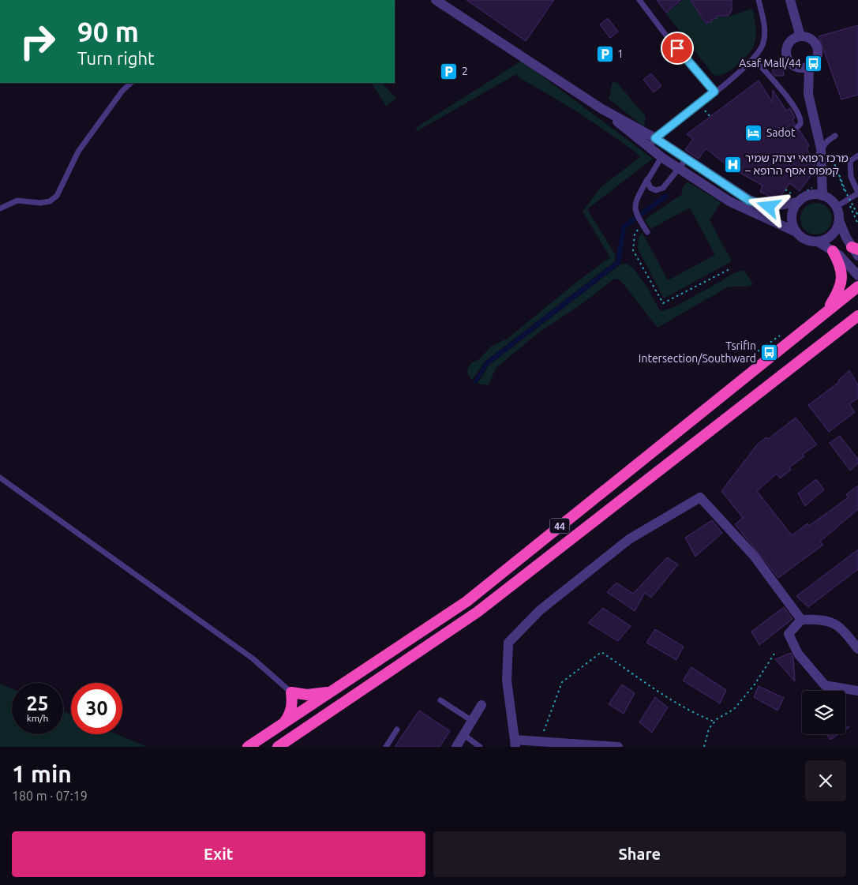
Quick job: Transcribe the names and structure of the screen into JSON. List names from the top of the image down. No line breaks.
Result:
{"streets":{"highway":["44"]},"places":{"parking":["1","2"],"bus stop":["Asaf Mall/44","Tsrifin Intersection/Southward"],"hotel":["Sadot"],"hospital":["מרכז רפואי יצחק שמיר – קמפוס אסף הרופא"]},"page":{"turn":["90 m","Turn right"],"speed":"25 km/h","limit":"30","heading":["1 min","180 m · 07:19"],"buttons":["Exit","Share"]}}
